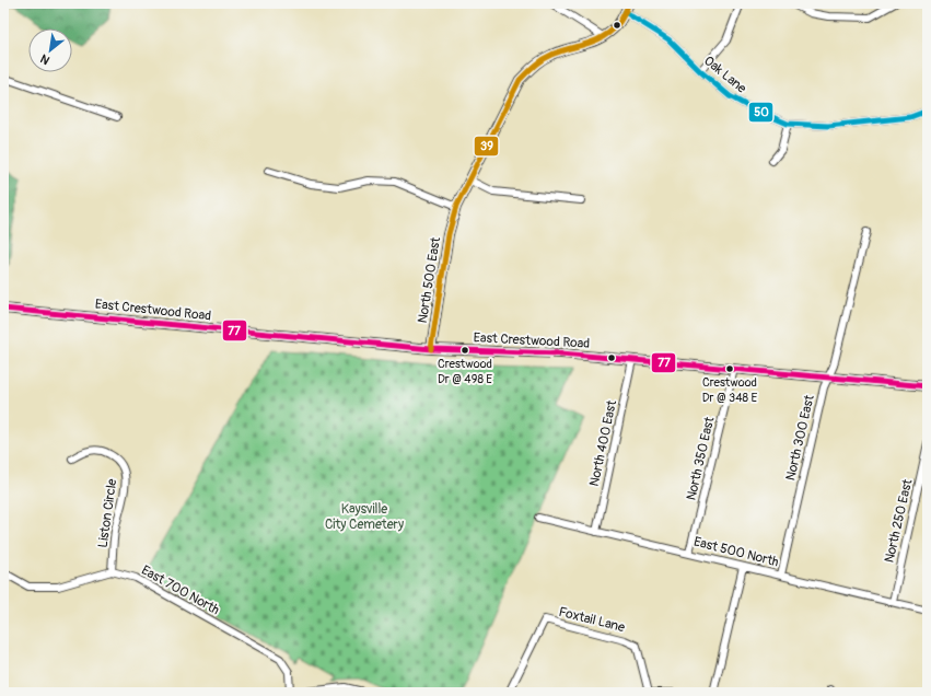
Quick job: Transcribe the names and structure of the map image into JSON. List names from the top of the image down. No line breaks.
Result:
{"streets":{"street":["Oak Lane","North 500 East","East Crestwood Road","North 300 East","North 400 East","North 350 East","Liston Circle","North 250 East","East 500 North","East 700 North","Foxtail Lane"]},"crossings":[["Oak Lane","North 500 East"],["North 500 East","East Crestwood Road"],["East Crestwood Road","North 300 East"],["East Crestwood Road","North 400 East"],["East Crestwood Road","North 350 East"],["North 300 East","East 500 North"],["North 400 East","East 500 North"],["North 350 East","East 500 North"],["Liston Circle","East 700 North"],["North 250 East","East 500 North"]],"parks":["Kaysville City Cemetery"],"places":["Crestwood Dr @ 498 E","Crestwood Dr @ 348 E"],"lines":["transit line 39","transit line 50","transit line 77"],"north":"bottom left"}
